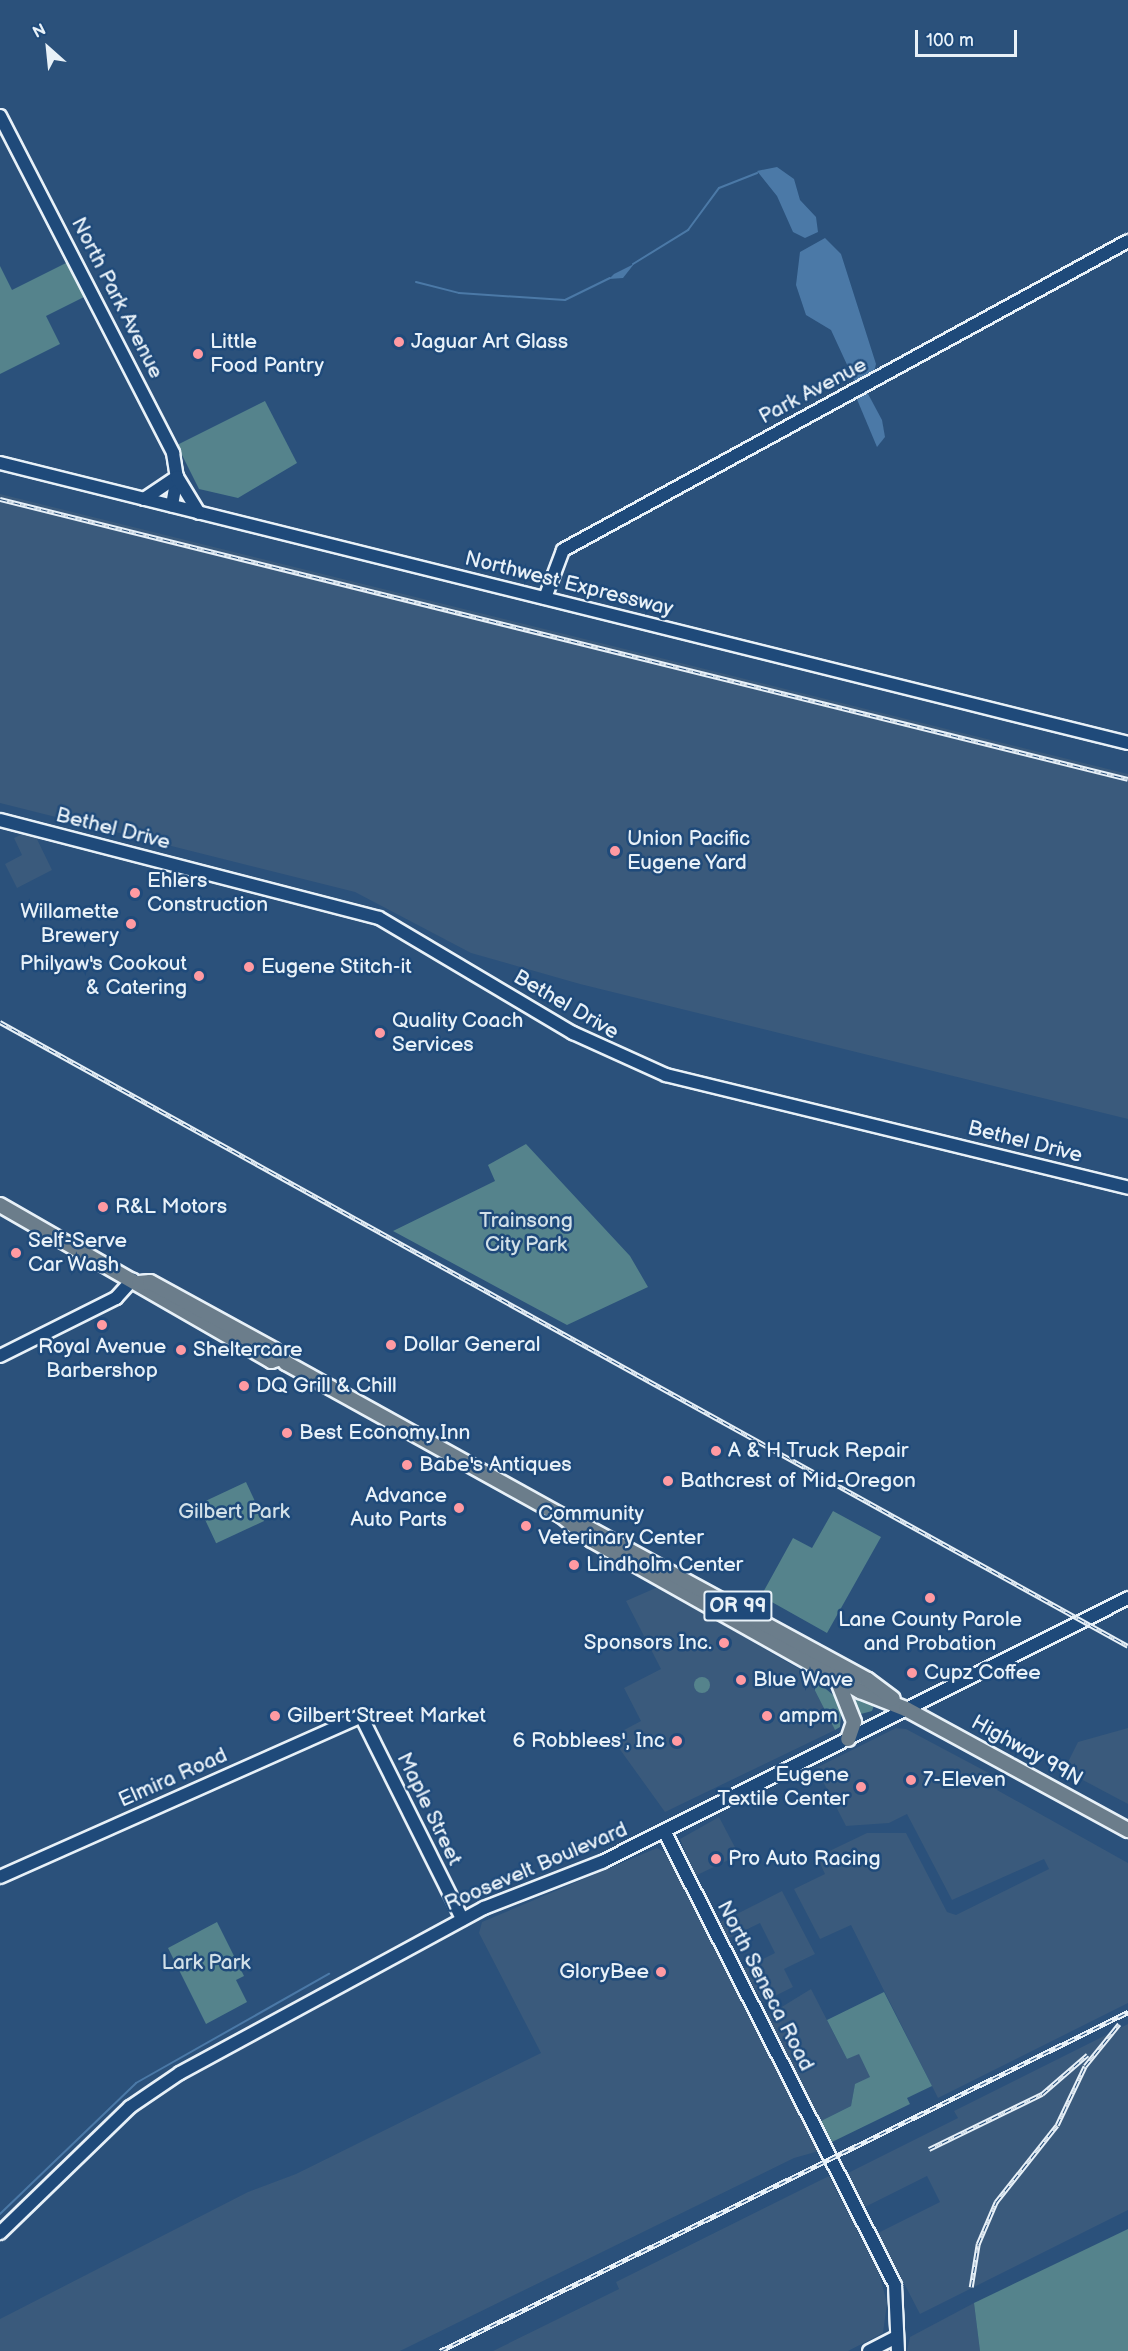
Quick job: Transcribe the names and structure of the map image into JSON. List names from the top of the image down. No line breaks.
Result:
{"streets":{"main road":["OR 99","Highway 99N"],"street":["North Park Avenue","Park Avenue","Northwest Expressway","Bethel Drive","Elmira Road","Maple Street","Roosevelt Boulevard","North Seneca Road"]},"crossings":[["North Park Avenue","Northwest Expressway"],["Park Avenue","Northwest Expressway"],["Highway 99N","Roosevelt Boulevard"],["Elmira Road","Maple Street"],["Maple Street","Roosevelt Boulevard"],["Roosevelt Boulevard","North Seneca Road"]],"parks":["Trainsong City Park","Gilbert Park","Lark Park"],"places":["Jaguar Art Glass","Little Food Pantry","Union Pacific Eugene Yard","Ehlers Construction","Willamette Brewery","Eugene Stitch-it","Philyaw's Cookout & Catering","Quality Coach Services","R&L Motors","Self-Serve Car Wash","Royal Avenue Barbershop","Dollar General","Sheltercare","DQ Grill & Chill","Best Economy Inn","A & H Truck Repair","Babe's Antiques","Bathcrest of Mid-Oregon","Advance Auto Parts","Community Veterinary Center","Lindholm Center","Lane County Parole and Probation","Sponsors Inc.","Cupz Coffee","Blue Wave","Gilbert Street Market","ampm","6 Robblees', Inc","7-Eleven","Eugene Textile Center","Pro Auto Racing","GloryBee"],"scale_bar":"100 m","north":"top left"}
